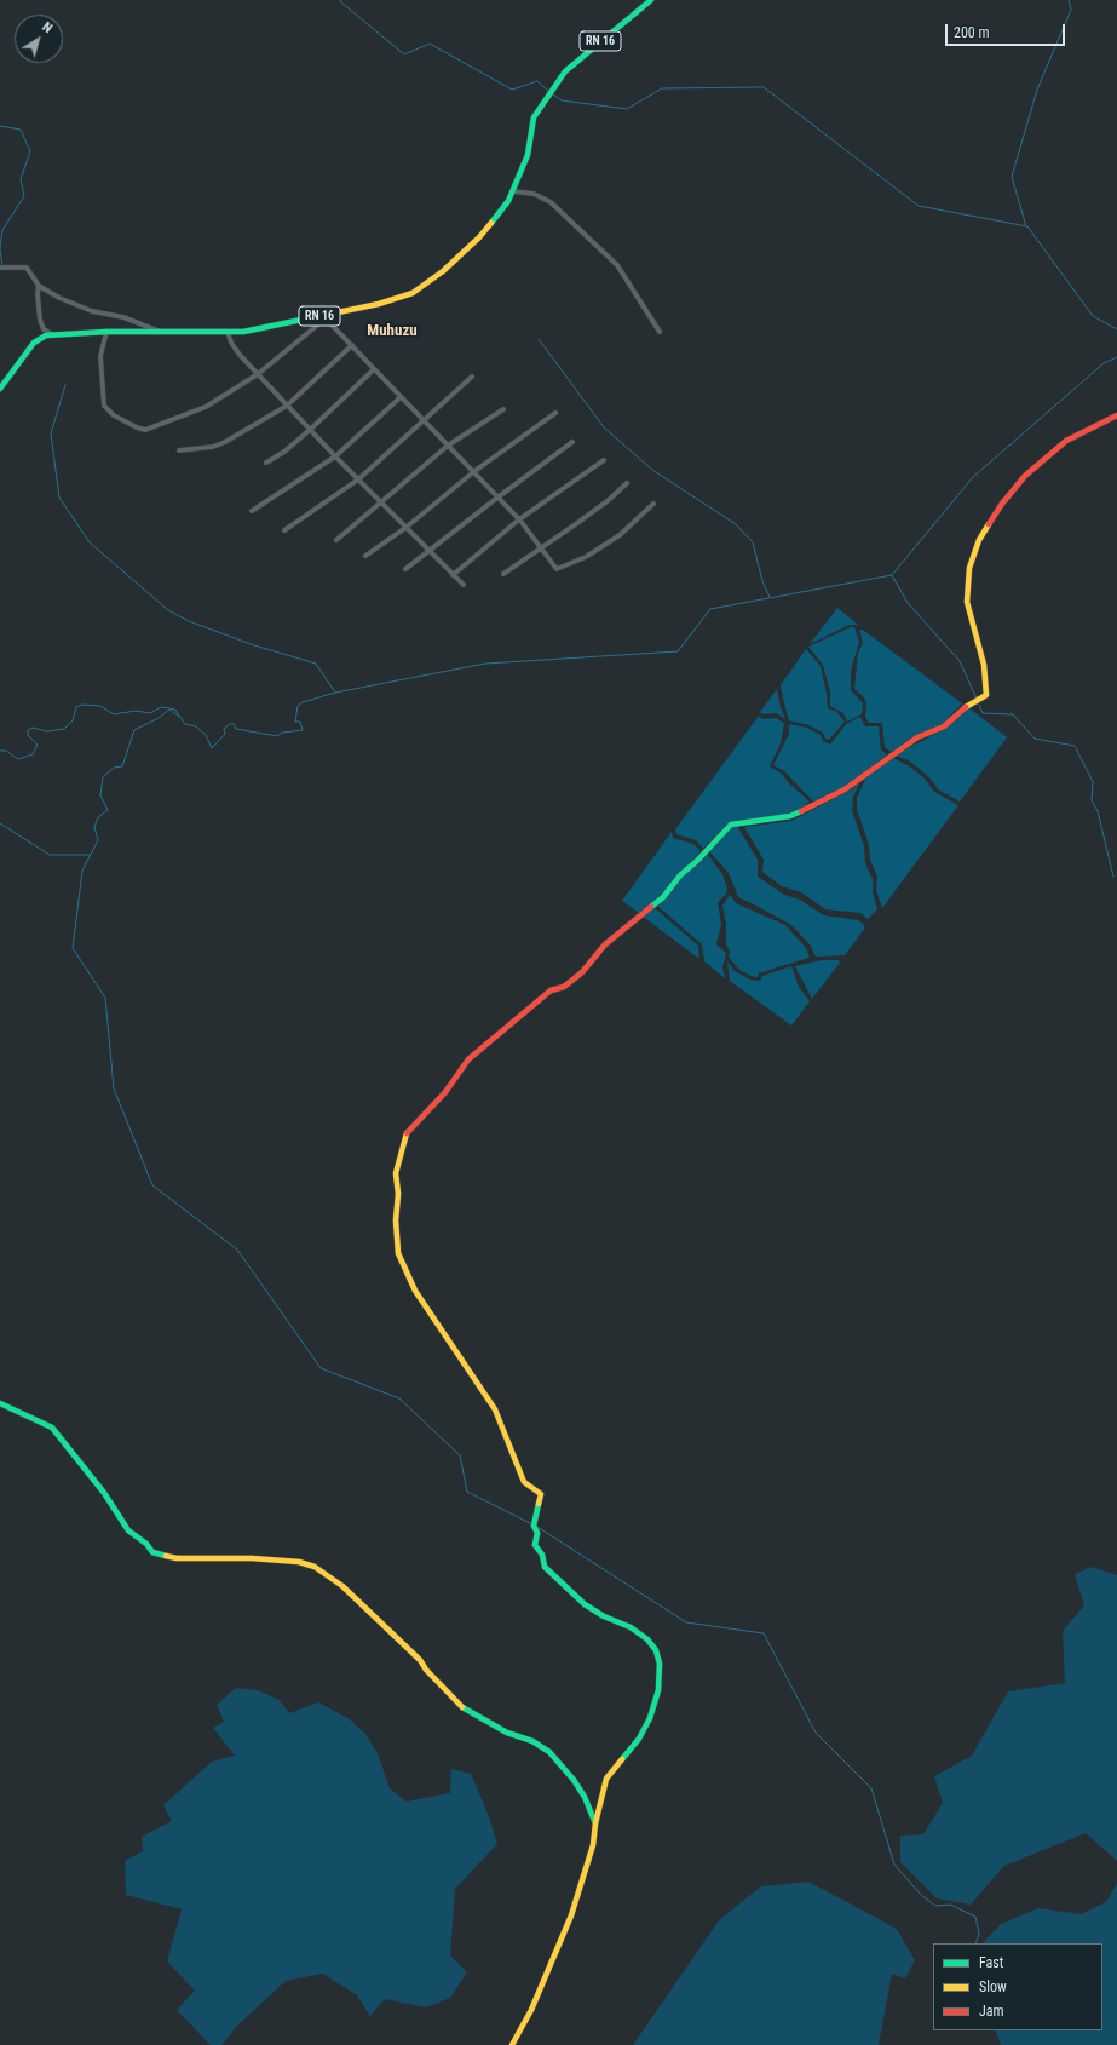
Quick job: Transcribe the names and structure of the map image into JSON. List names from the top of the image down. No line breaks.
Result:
{"streets":{"street":["RN 16"]},"districts":["Muhuzu"],"legend":["Fast","Slow","Jam"],"scale_bar":"200 m","north":"top right"}
